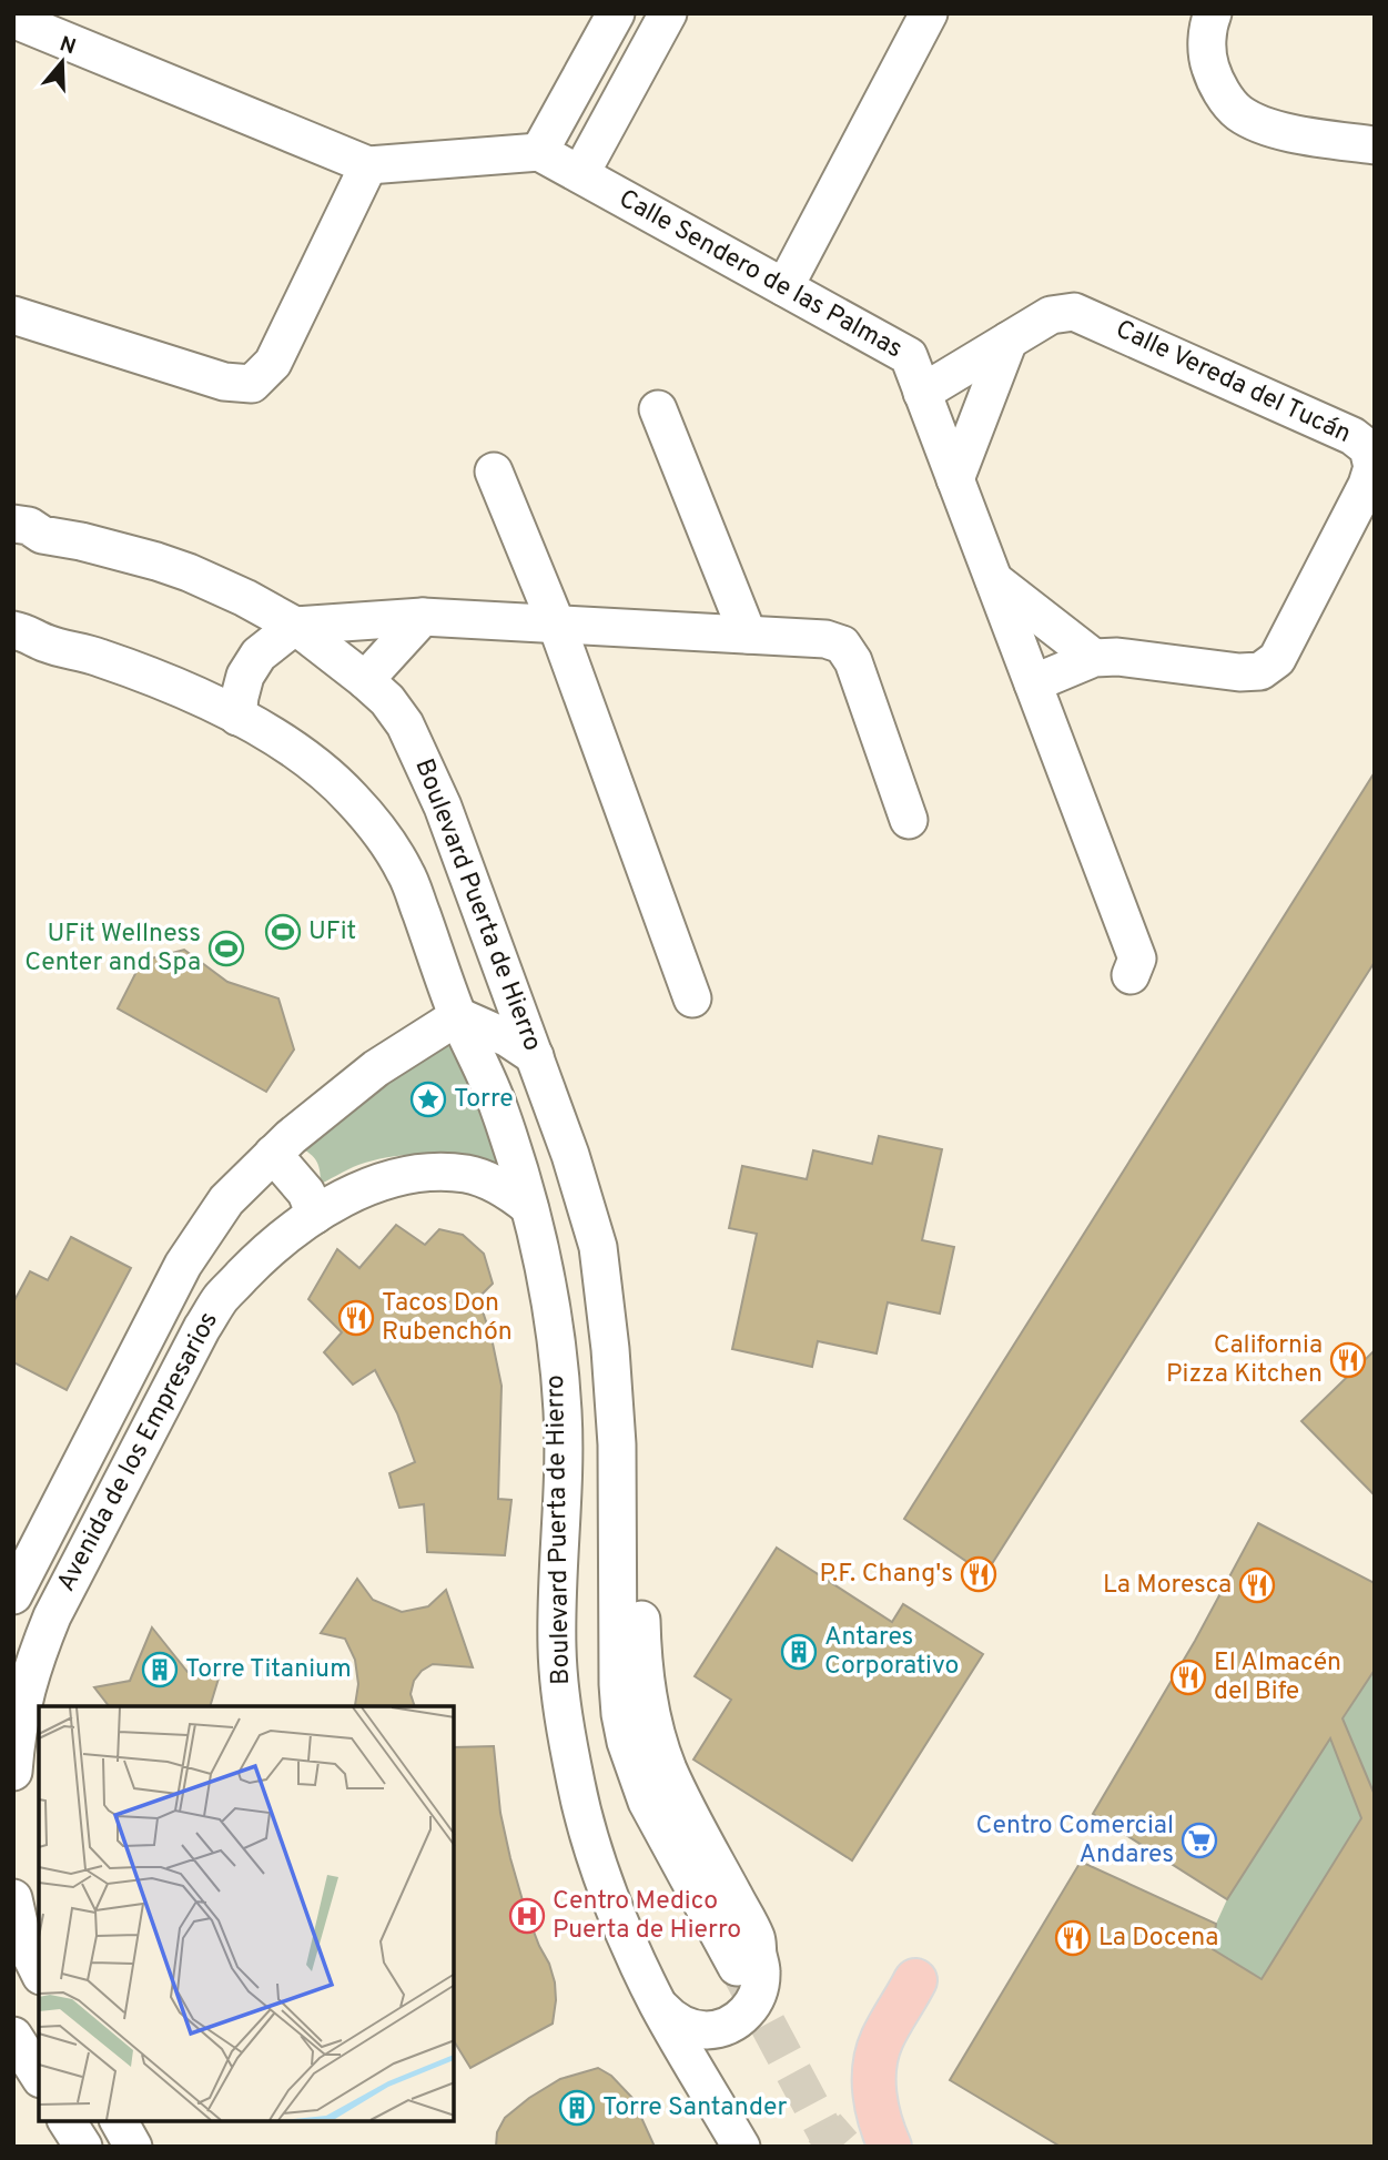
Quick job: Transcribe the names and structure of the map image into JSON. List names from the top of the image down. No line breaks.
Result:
{"streets":{"street":["Calle Sendero de las Palmas","Calle Vereda del Tucán","Boulevard Puerta de Hierro","Avenida de los Empresarios"]},"crossings":[["Calle Sendero de las Palmas","Calle Vereda del Tucán"],["Boulevard Puerta de Hierro","Avenida de los Empresarios"]],"places":{"sports":["UFit","UFit Wellness Center and Spa"],"place":["Torre"],"restaurant":["Tacos Don Rubenchón","California Pizza Kitchen","P.F. Chang's","La Moresca","El Almacén del Bife","La Docena"],"building":["Antares Corporativo","Torre Titanium","Torre Santander"],"supermarket":["Centro Comercial Andares"],"hospital":["Centro Medico Puerta de Hierro"]},"north":"top"}
